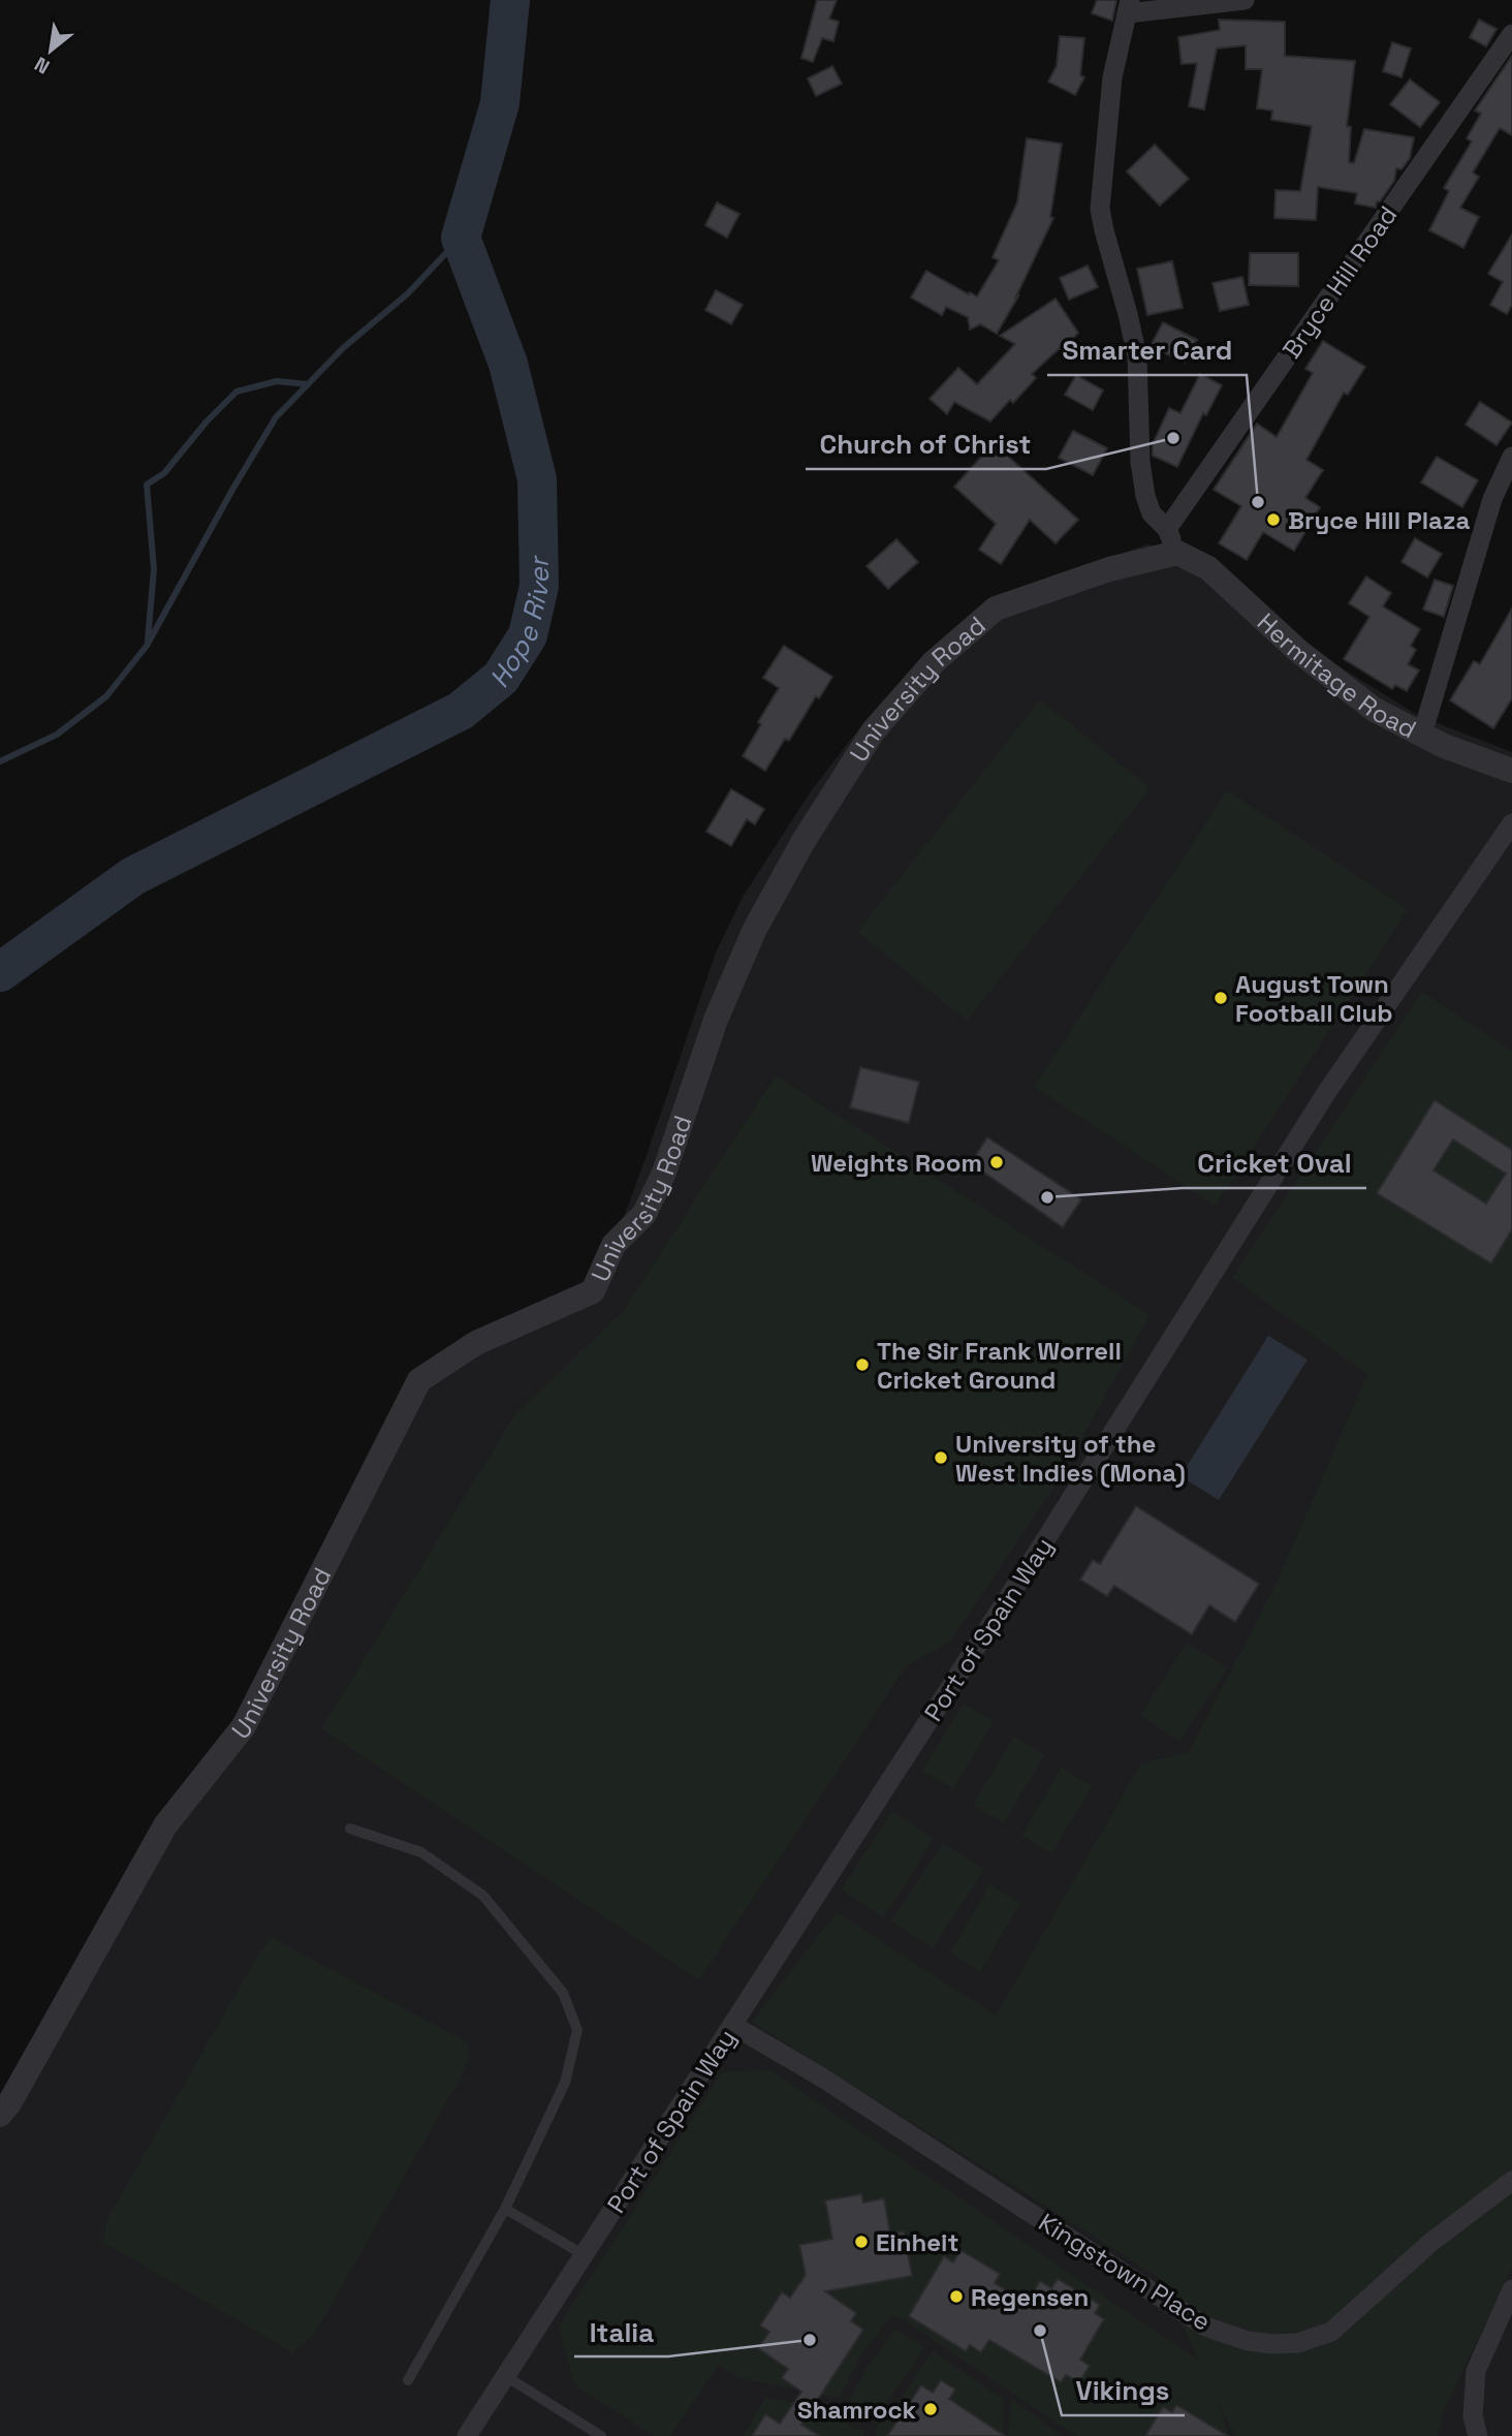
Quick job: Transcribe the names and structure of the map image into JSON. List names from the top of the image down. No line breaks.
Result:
{"streets":{"street":["Bryce Hill Road","Hermitage Road","University Road","Port of Spain Way","Kingstown Place"]},"crossings":[["Hermitage Road","University Road"],["Port of Spain Way","Kingstown Place"]],"water":["Hope River"],"places":["Church of Christ","Smarter Card","Bryce Hill Plaza","August Town Football Club","Weights Room","Cricket Oval","The Sir Frank Worrell Cricket Ground","University of the West Indies (Mona)","Einheit","Regensen","Vikings","Italia","Shamrock"],"north":"bottom left"}
